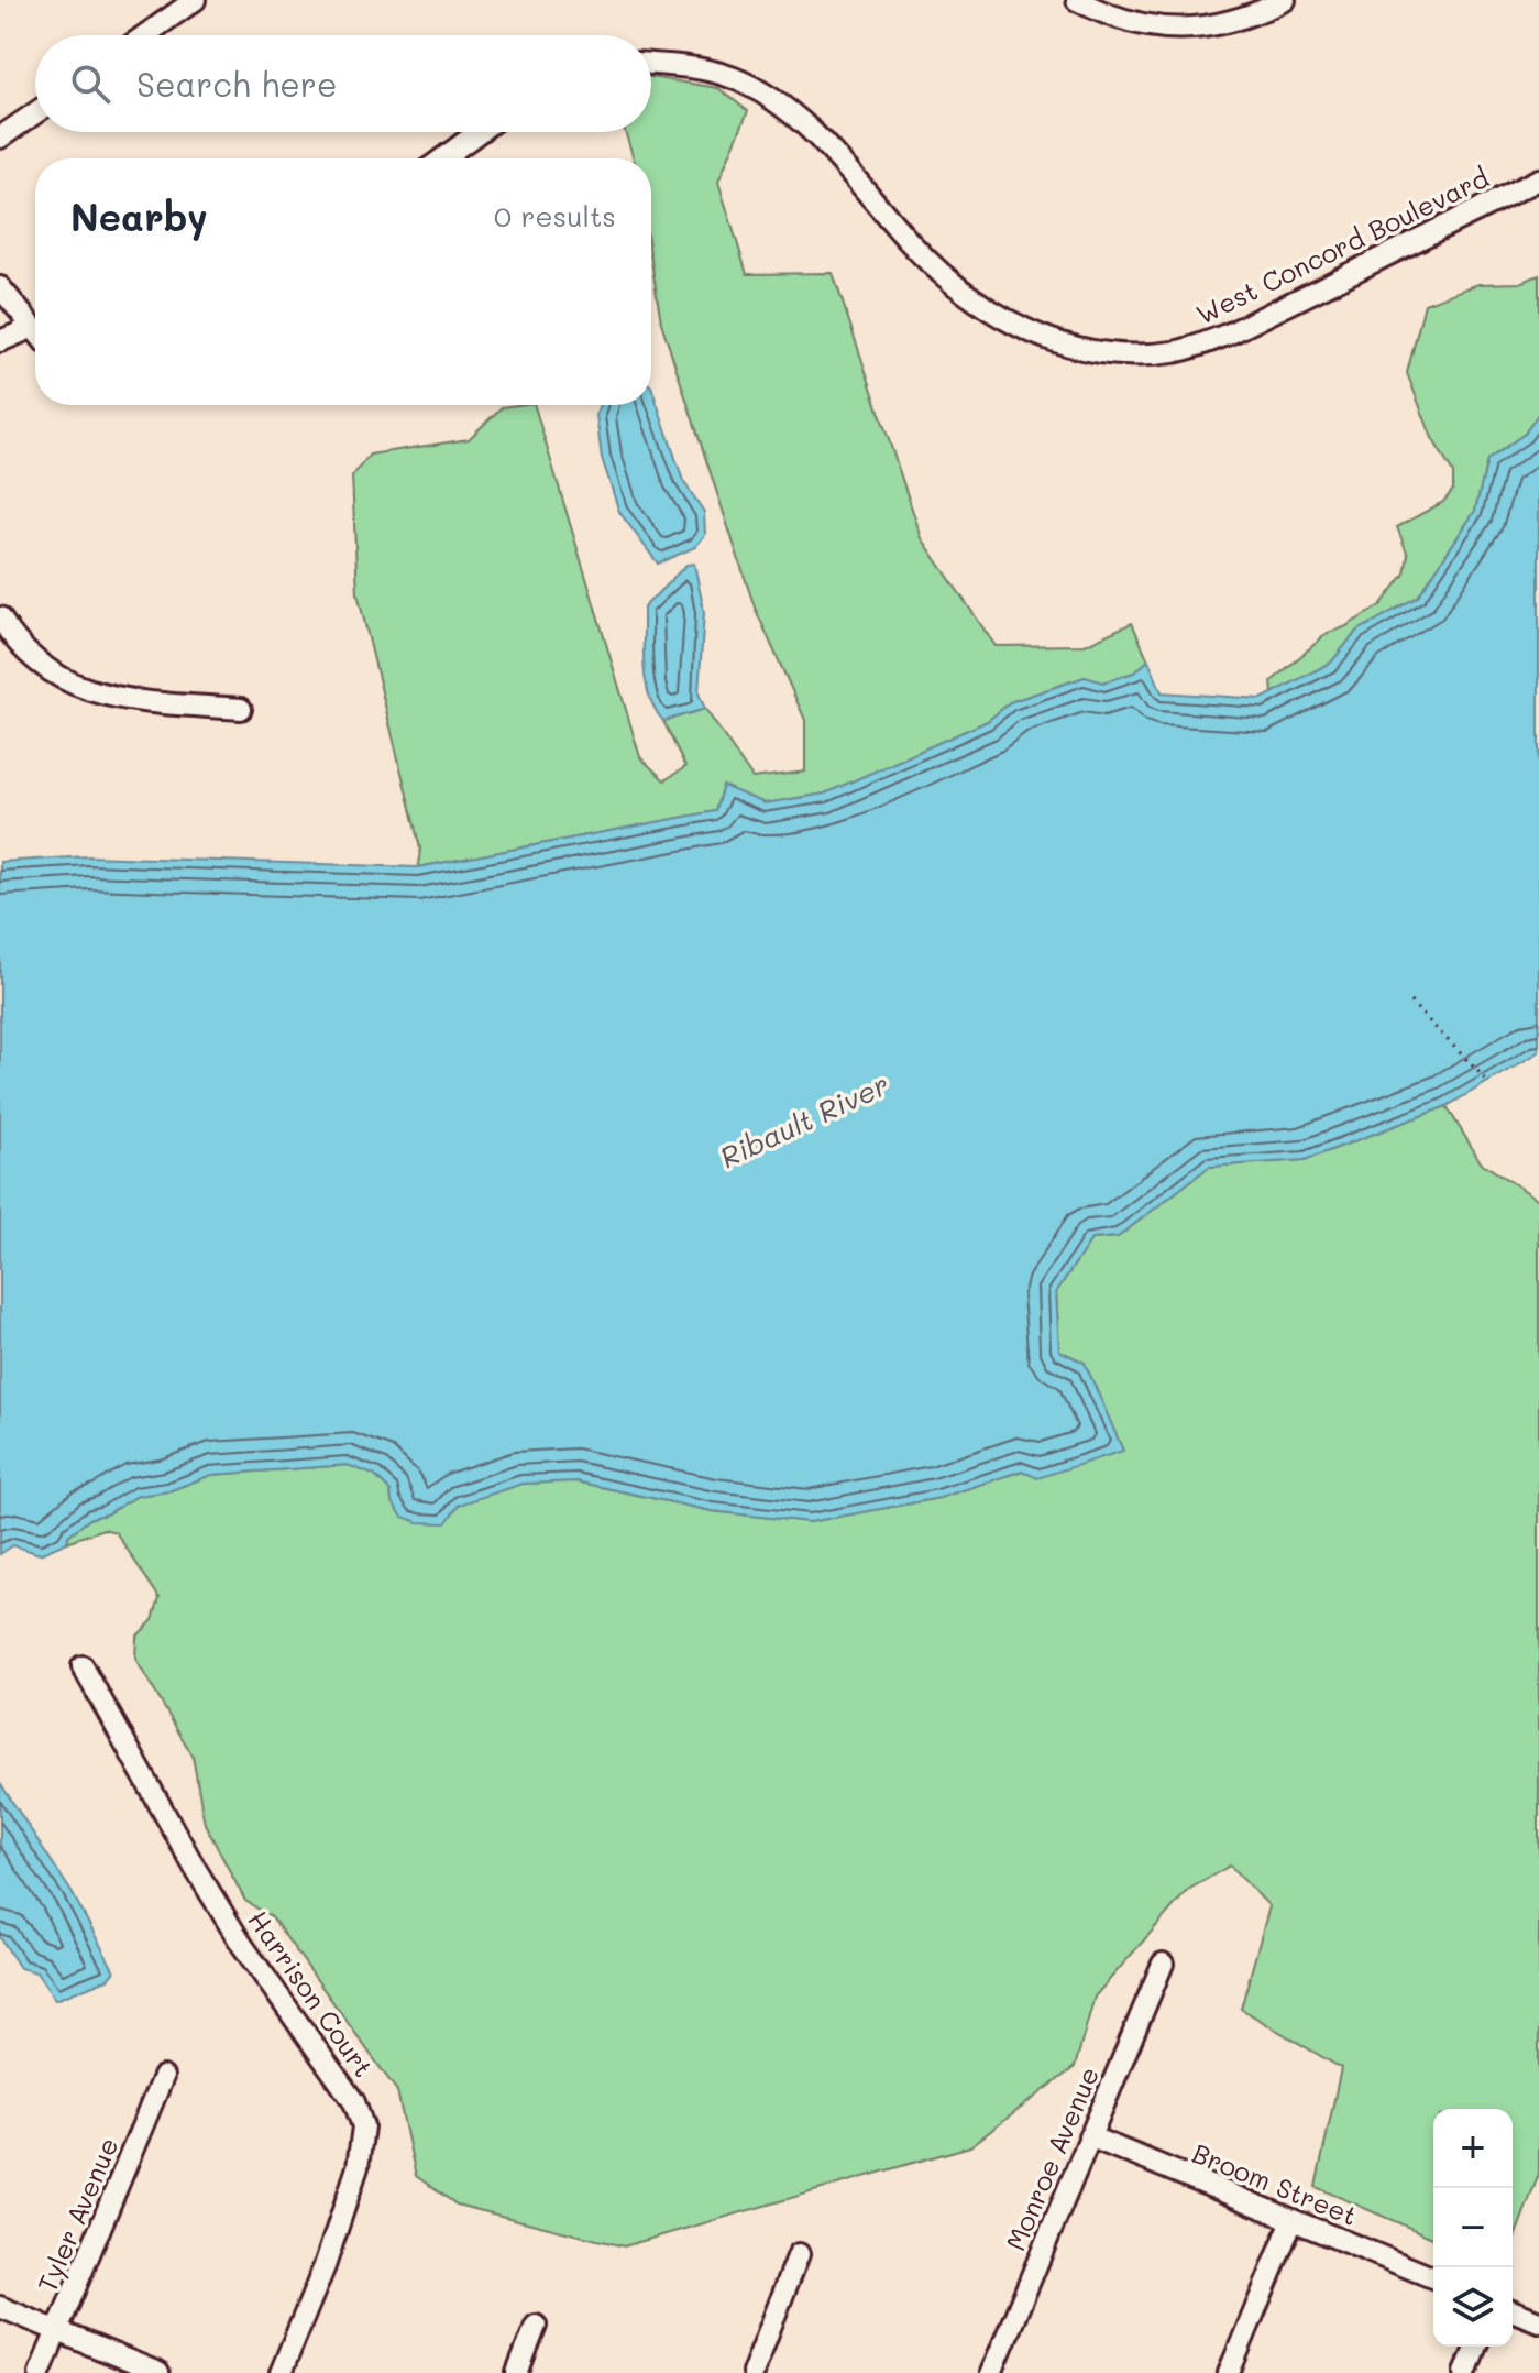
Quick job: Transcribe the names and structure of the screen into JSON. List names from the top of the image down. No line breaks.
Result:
{"streets":{"street":["West Concord Boulevard","Harrison Court","Monroe Avenue","Broom Street","Tyler Avenue"]},"crossings":[["Monroe Avenue","Broom Street"]],"water":["Ribault River"],"page":{"search":"Search here","heading":["Nearby","0 results"],"map_buttons":["+","−"]}}
